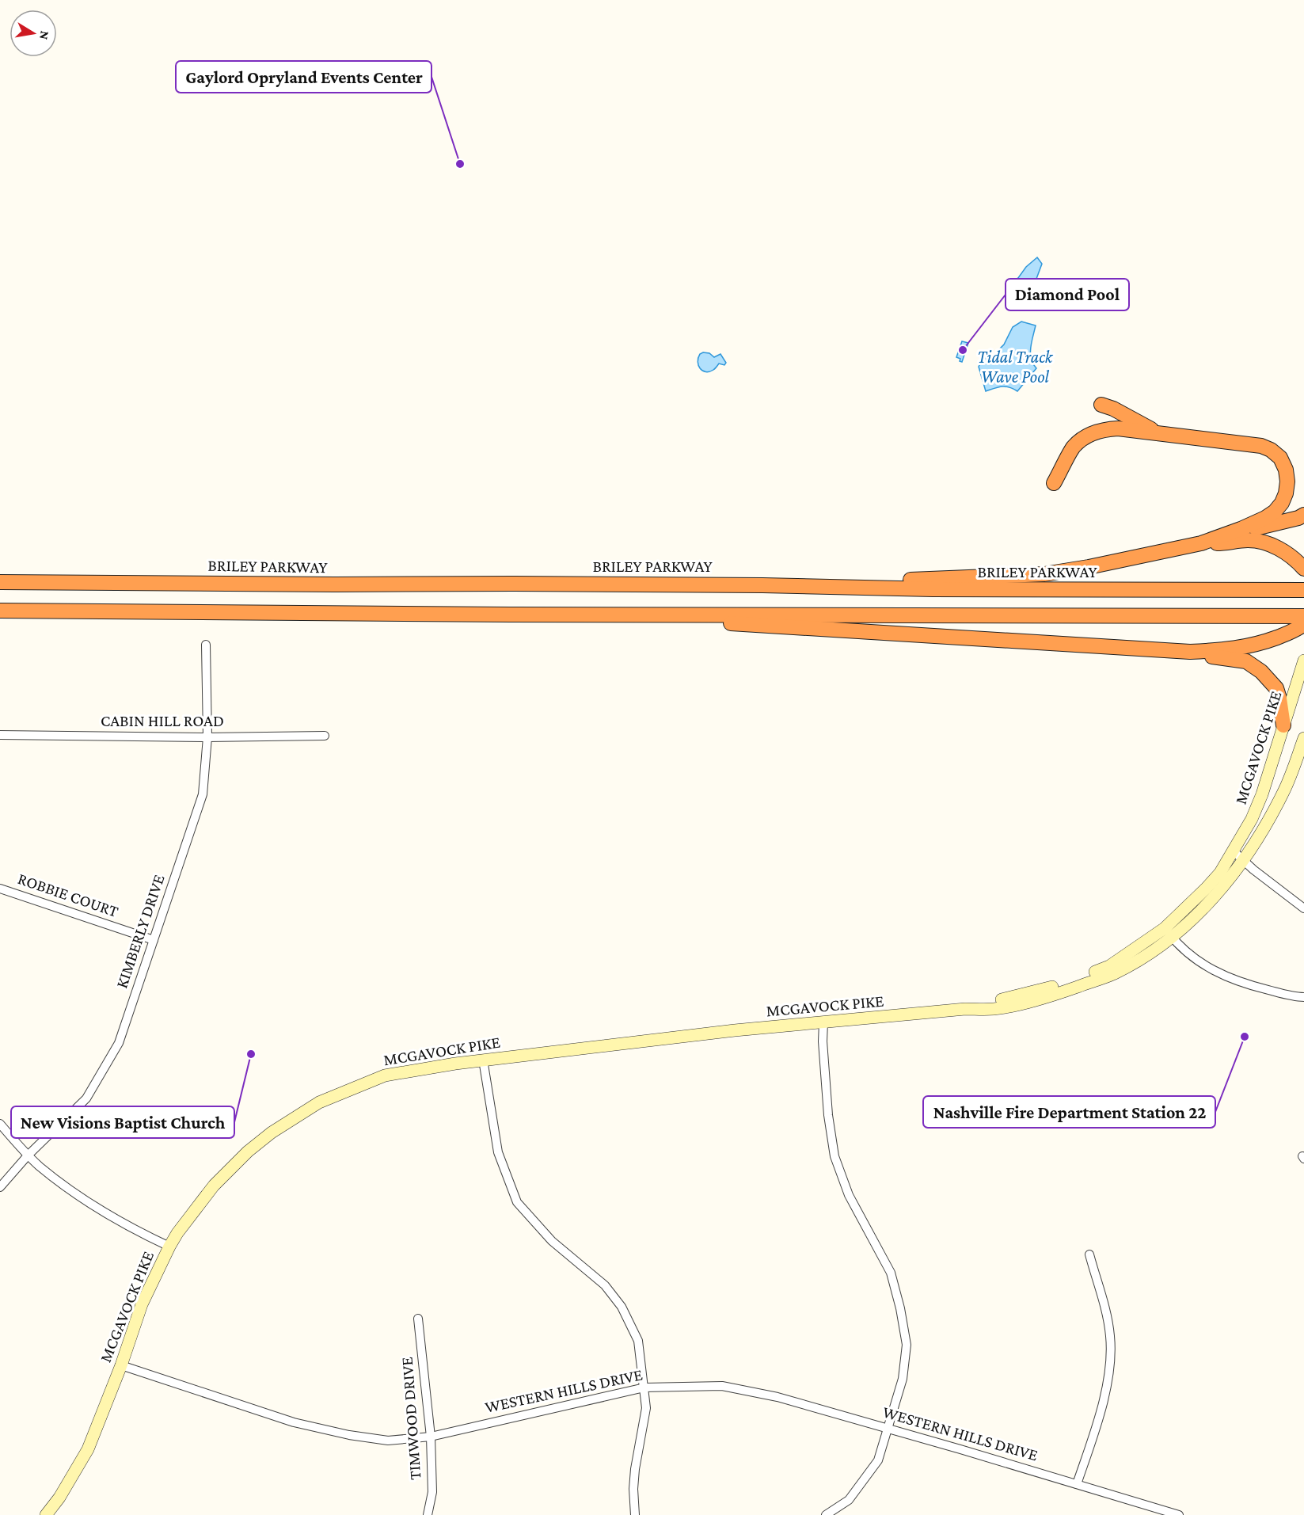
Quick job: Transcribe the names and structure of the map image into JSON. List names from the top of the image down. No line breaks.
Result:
{"streets":{"highway":["BRILEY PARKWAY"],"main road":["MCGAVOCK PIKE"],"street":["CABIN HILL ROAD","ROBBIE COURT","KIMBERLY DRIVE","WESTERN HILLS DRIVE","TIMWOOD DRIVE"]},"crossings":[["CABIN HILL ROAD","KIMBERLY DRIVE"],["MCGAVOCK PIKE","WESTERN HILLS DRIVE"],["ROBBIE COURT","KIMBERLY DRIVE"],["WESTERN HILLS DRIVE","TIMWOOD DRIVE"]],"water":["Tidal Track Wave Pool"],"places":["Gaylord Opryland Events Center","Diamond Pool","Nashville Fire Department Station 22","New Visions Baptist Church"],"north":"right"}
